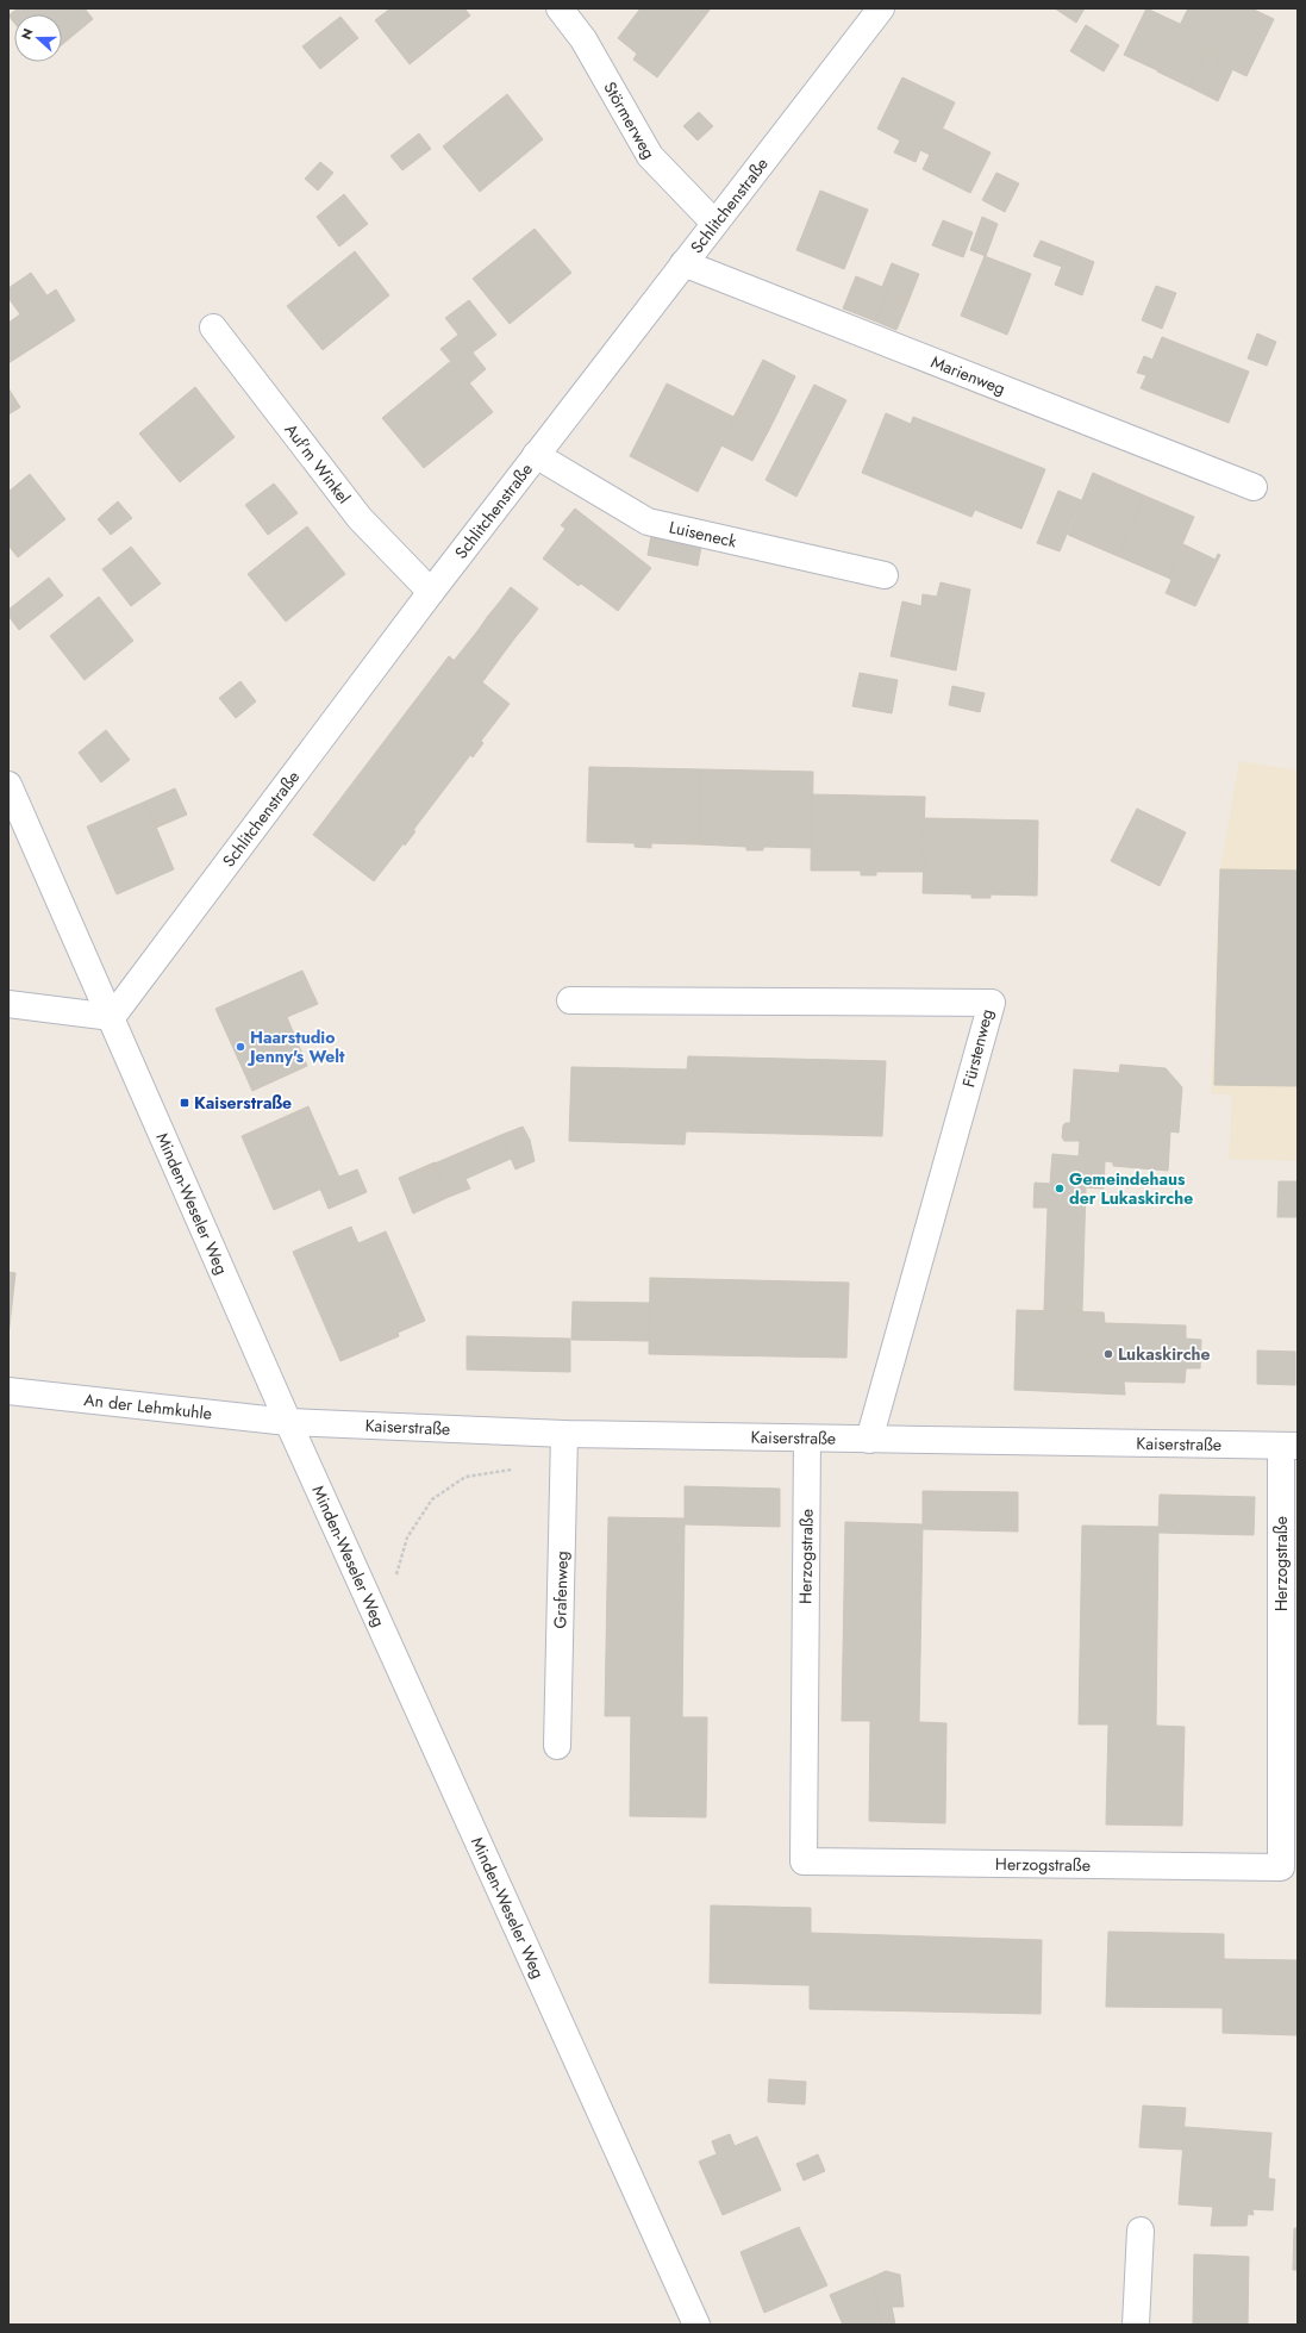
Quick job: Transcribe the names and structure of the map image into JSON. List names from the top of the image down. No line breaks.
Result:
{"streets":{"street":["Störmerweg","Schlitchenstraße","Marienweg","Auf'm Winkel","Luiseneck","Fürstenweg","Minden-Weseler Weg","An der Lehmkuhle","Kaiserstraße","Herzogstraße","Grafenweg"]},"crossings":[["Störmerweg","Schlitchenstraße"],["Schlitchenstraße","Marienweg"],["Schlitchenstraße","Auf'm Winkel"],["Schlitchenstraße","Luiseneck"],["Schlitchenstraße","Minden-Weseler Weg"],["Fürstenweg","Kaiserstraße"],["Minden-Weseler Weg","An der Lehmkuhle"],["Minden-Weseler Weg","Kaiserstraße"],["An der Lehmkuhle","Kaiserstraße"],["Kaiserstraße","Herzogstraße"],["Kaiserstraße","Grafenweg"]],"places":{"other":["Haarstudio Jenny's Welt","Gemeindehaus der Lukaskirche","Lukaskirche"],"transit":["Kaiserstraße"]},"north":"left"}
